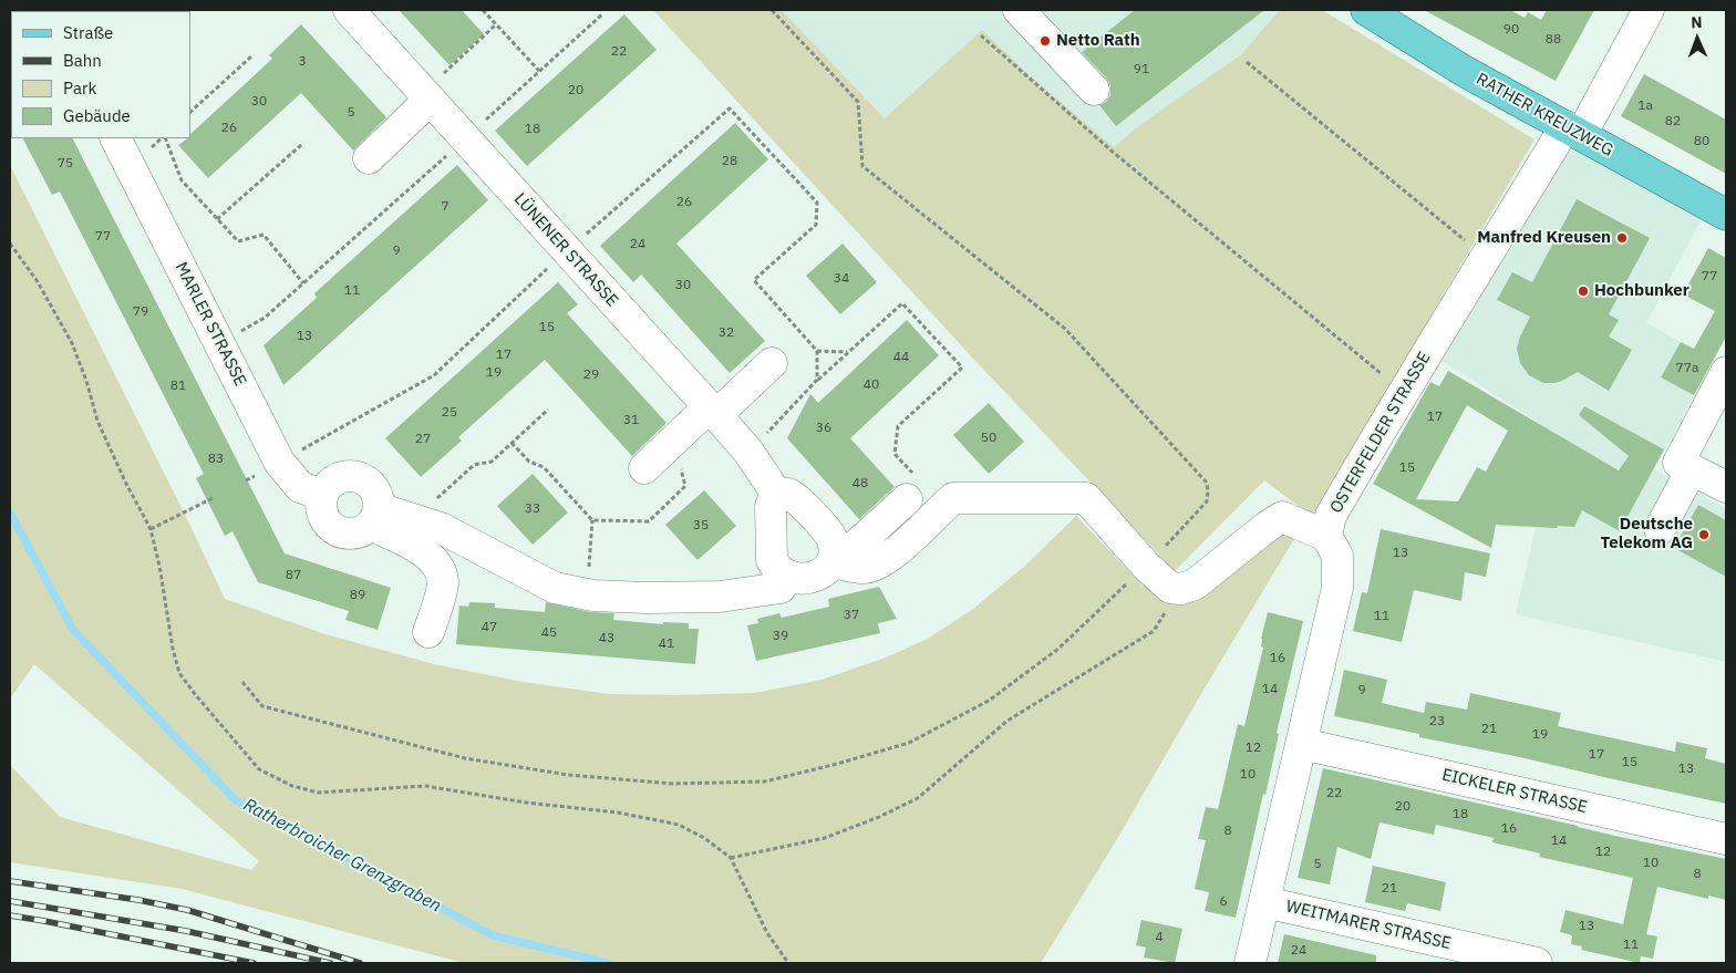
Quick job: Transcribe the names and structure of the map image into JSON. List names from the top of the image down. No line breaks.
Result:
{"streets":{"main road":["RATHER KREUZWEG"],"street":["LÜNENER STRASSE","MARLER STRASSE","OSTERFELDER STRASSE","EICKELER STRASSE","WEITMARER STRASSE"]},"crossings":[["RATHER KREUZWEG","OSTERFELDER STRASSE"]],"water":["Ratherbroicher Grenzgraben"],"places":["Netto Rath","Manfred Kreusen","Hochbunker","Deutsche Telekom AG"],"house_numbers":["90","88","22","3","91","20","30","1a","5","82","26","18","80","28","75","26","7","77","24","9","77","34","30","11","79","15","32","13","17","44","77a","19","29","40","81","25","17","31","36","50","27","83","15","48","33","35","13","87","89","37","11","47","45","39","43","41","16","14","9","23","21","19","12","17","15","13","10","22","20","18","16","8","14","12","10","5","8","21","6","13","4","11","24"],"legend":["Straße","Bahn","Park","Gebäude"],"north":"top"}
